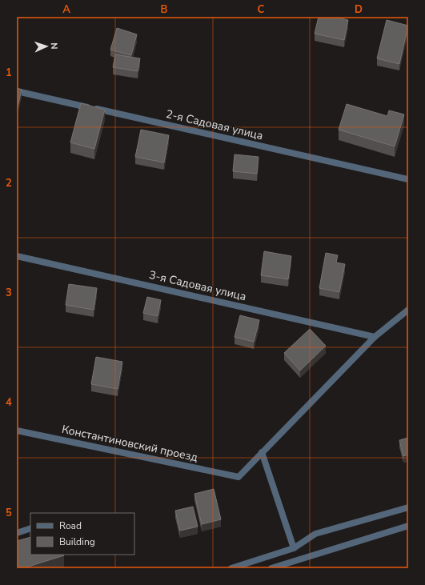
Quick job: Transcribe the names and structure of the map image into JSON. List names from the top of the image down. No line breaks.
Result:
{"streets":{"street":["2-я Садовая улица","3-я Садовая улица","Константиновский проезд"]},"legend":["Road","Building"],"north":"right","grid":{"columns":["A","B","C","D"],"rows":["1","2","3","4","5"]}}
